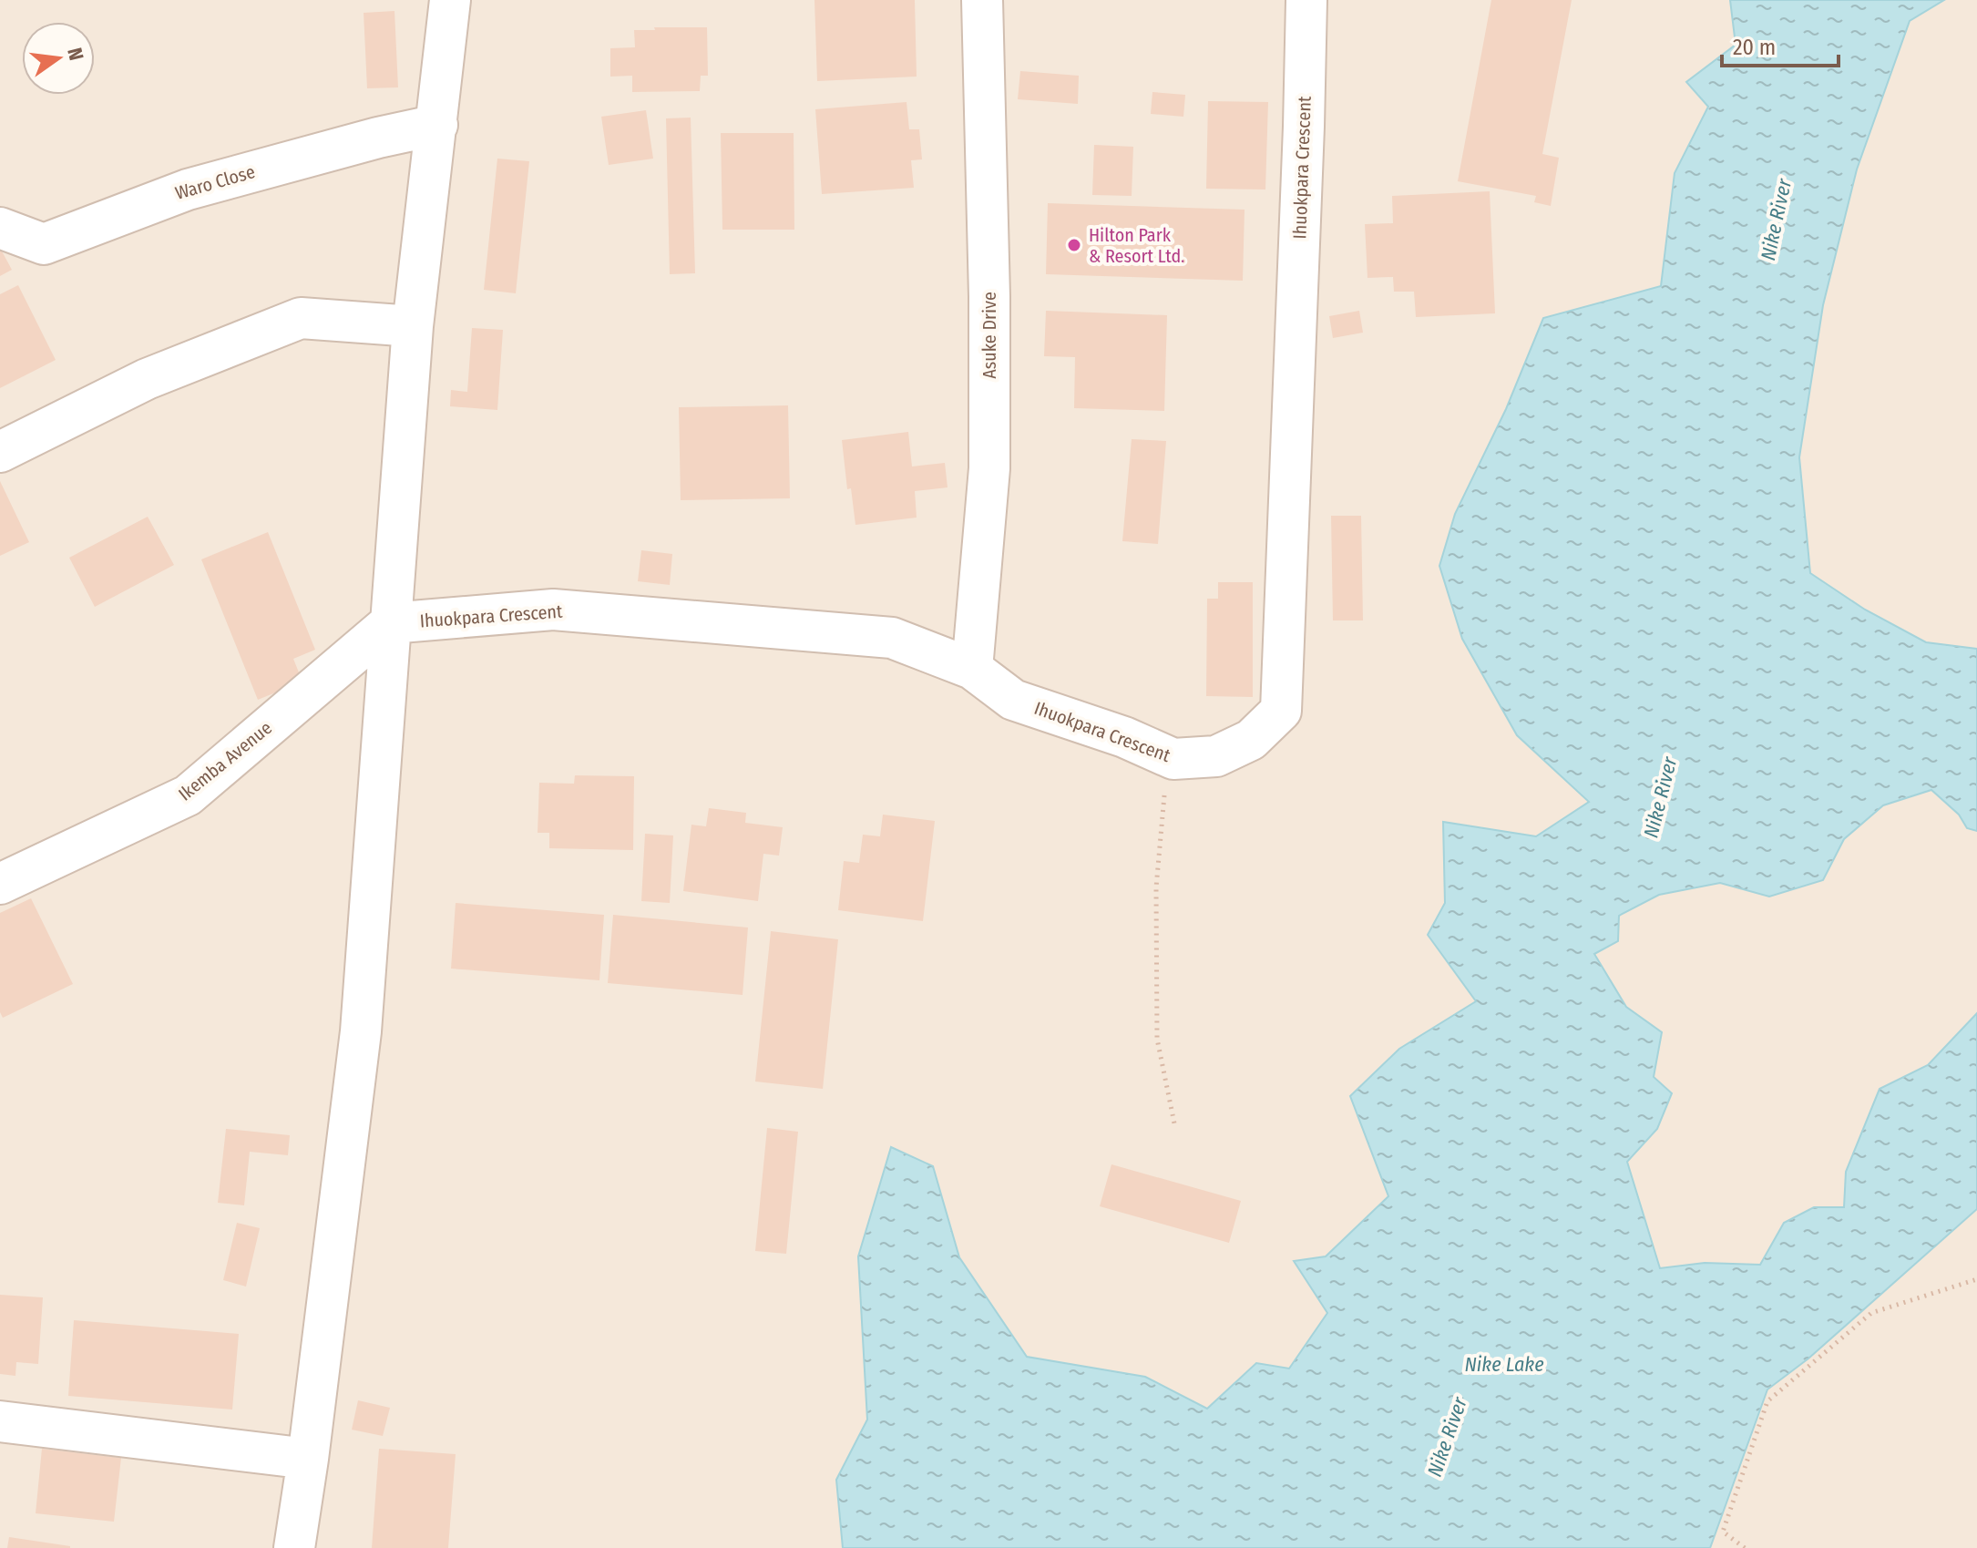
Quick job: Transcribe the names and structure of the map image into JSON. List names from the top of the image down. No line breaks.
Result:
{"streets":{"street":["Ihuokpara Crescent","Waro Close","Asuke Drive","Ikemba Avenue"]},"crossings":[["Ihuokpara Crescent","Asuke Drive"],["Ihuokpara Crescent","Ikemba Avenue"]],"water":["Nike River","Nike Lake"],"places":["Hilton Park & Resort Ltd."],"scale_bar":"20 m","north":"right"}
